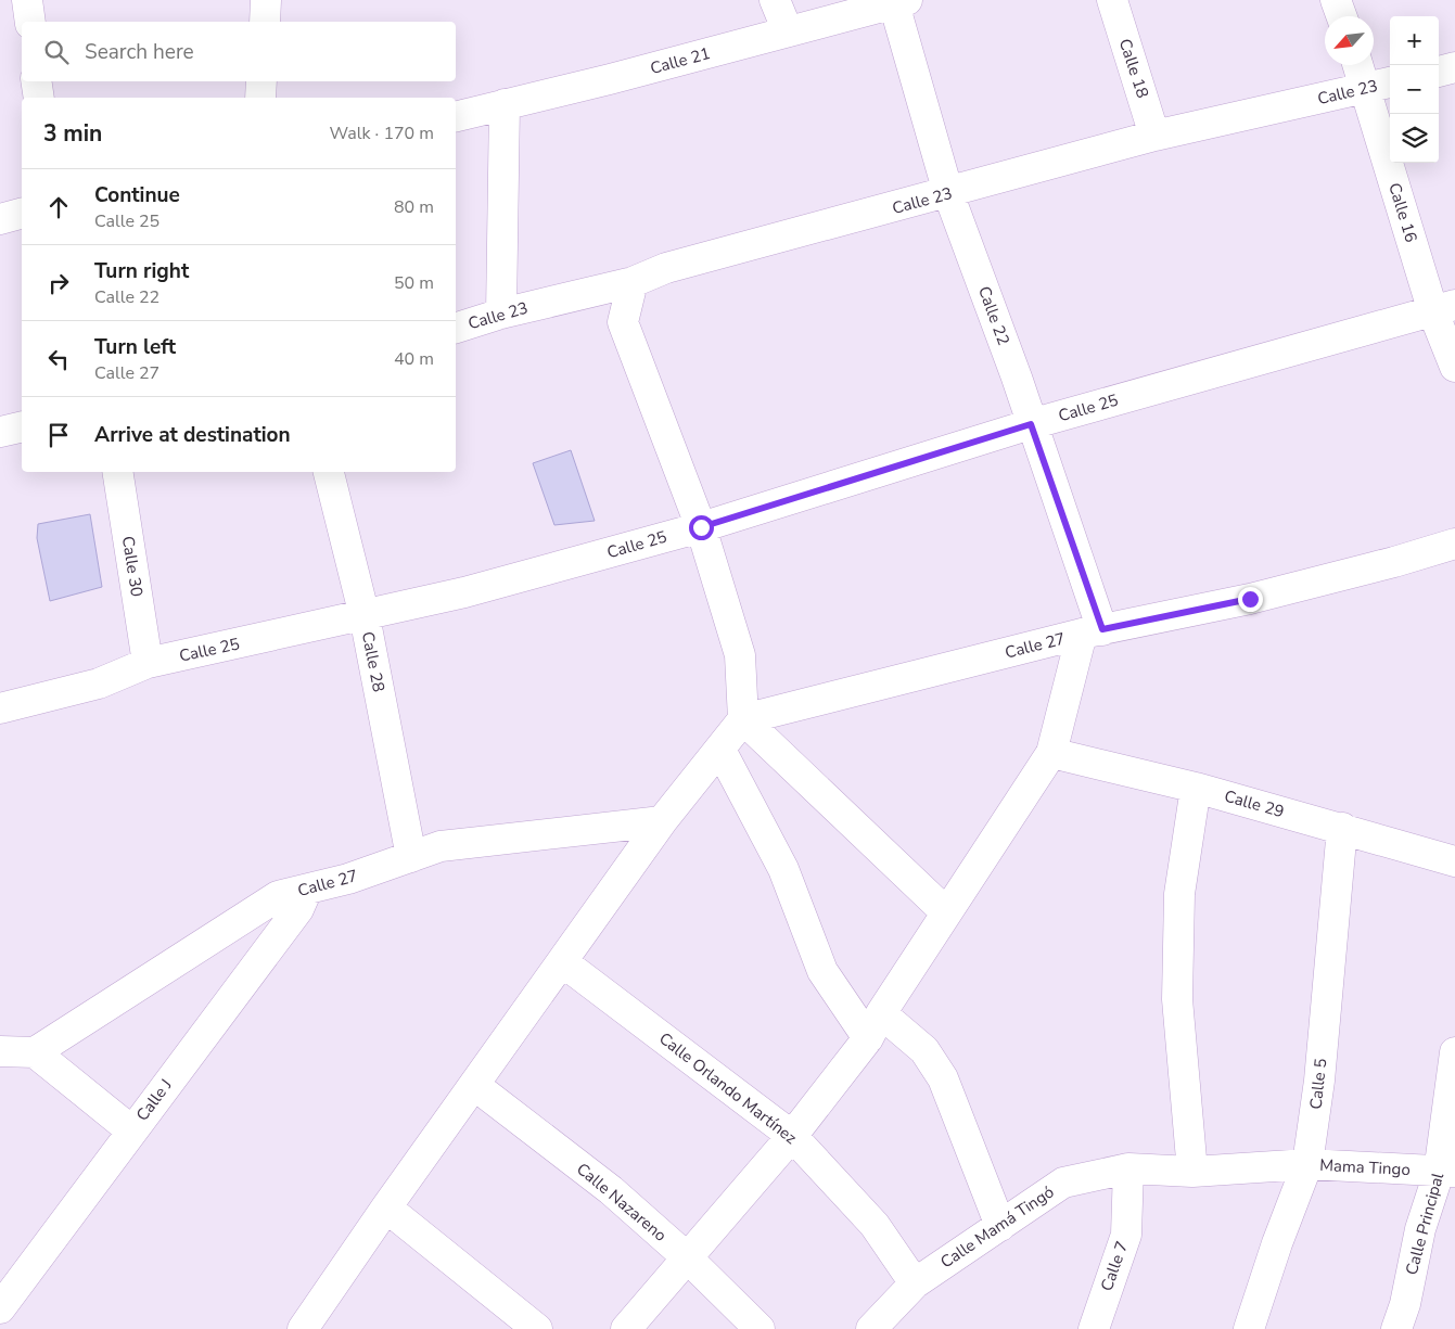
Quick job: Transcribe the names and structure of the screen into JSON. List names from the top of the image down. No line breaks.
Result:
{"streets":{"street":["Calle 21","Calle 18","Calle 23","Calle 16","Calle 22","Calle 25","Calle 30","Calle 27","Calle 28","Calle 29","Calle 5","Calle Orlando Martínez","Calle J","Mama Tingo","Calle Nazareno","Calle Principal","Calle Mamá Tingó","Calle 7"]},"crossings":[["Calle 21","Calle 22"],["Calle 18","Calle 23"],["Calle 23","Calle 16"],["Calle 23","Calle 22"],["Calle 16","Calle 25"],["Calle 22","Calle 25"],["Calle 22","Calle 27"],["Calle 25","Calle 30"],["Calle 25","Calle 28"],["Calle 27","Calle 28"],["Calle 27","Calle J"],["Calle 29","Calle 5"],["Calle 5","Mama Tingo"],["Calle 5","Calle Mamá Tingó"],["Calle Orlando Martínez","Calle Mamá Tingó"],["Mama Tingo","Calle Principal"],["Mama Tingo","Calle Mamá Tingó"],["Calle Mamá Tingó","Calle 7"]],"north":"bottom left","page":{"map_buttons":["+","−"],"search":"Search here","heading":["3 min","Walk · 170 m"],"list":[["Continue","Calle 25","80 m"],["Turn right","Calle 22","50 m"],["Turn left","Calle 27","40 m"],"Arrive at destination"]}}
